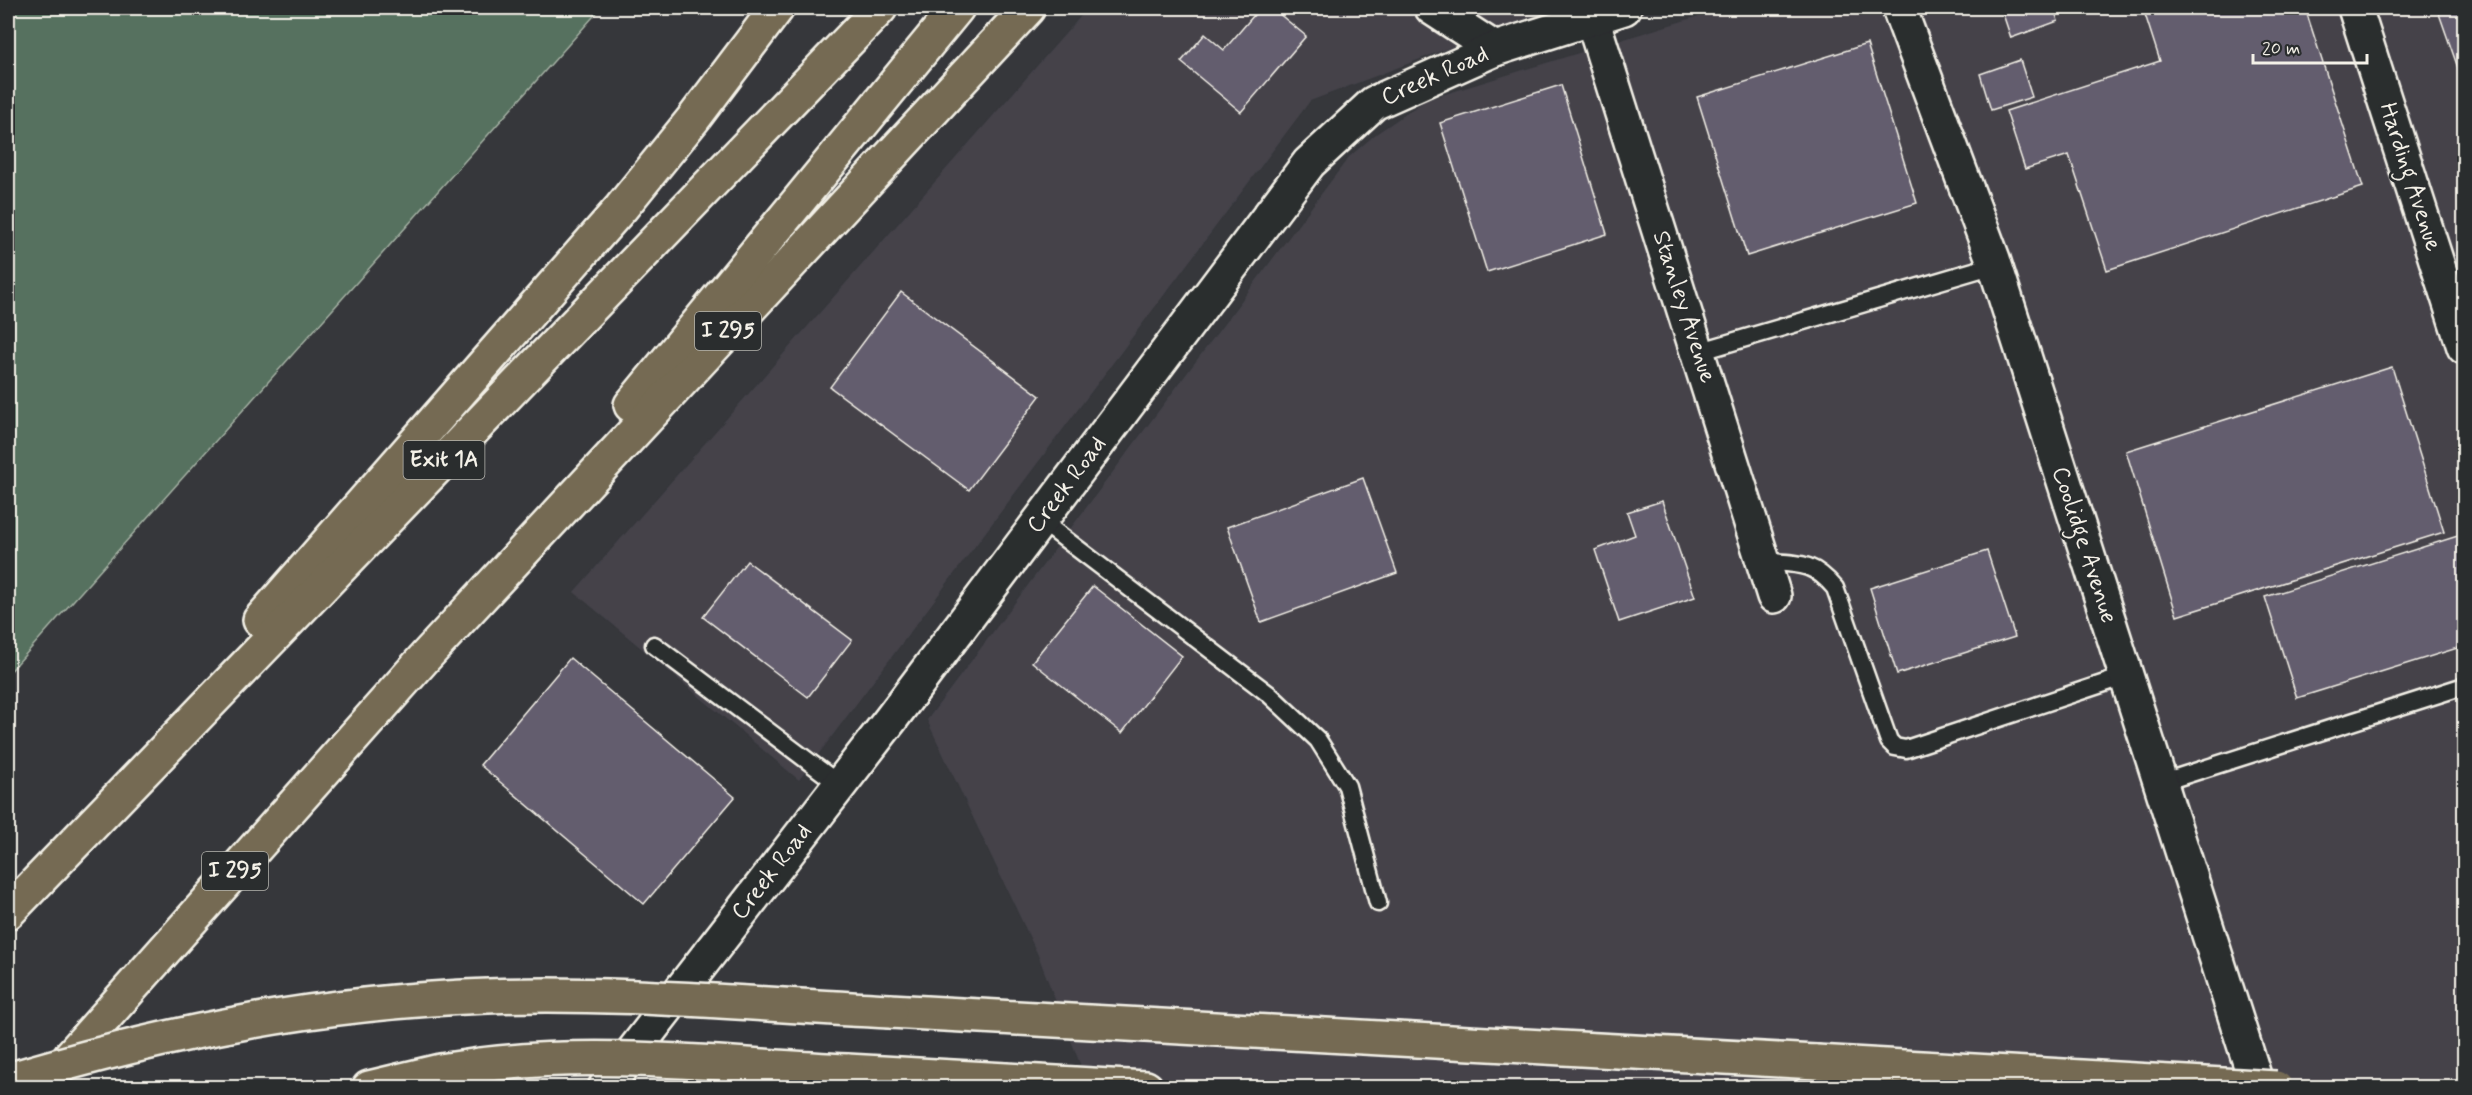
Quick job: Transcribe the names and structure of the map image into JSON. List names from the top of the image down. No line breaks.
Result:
{"streets":{"highway":["I 295","Exit 1A"],"street":["Creek Road","Harding Avenue","Stanley Avenue","Coolidge Avenue"]},"crossings":[["Creek Road","Stanley Avenue"]],"scale_bar":"20 m"}
